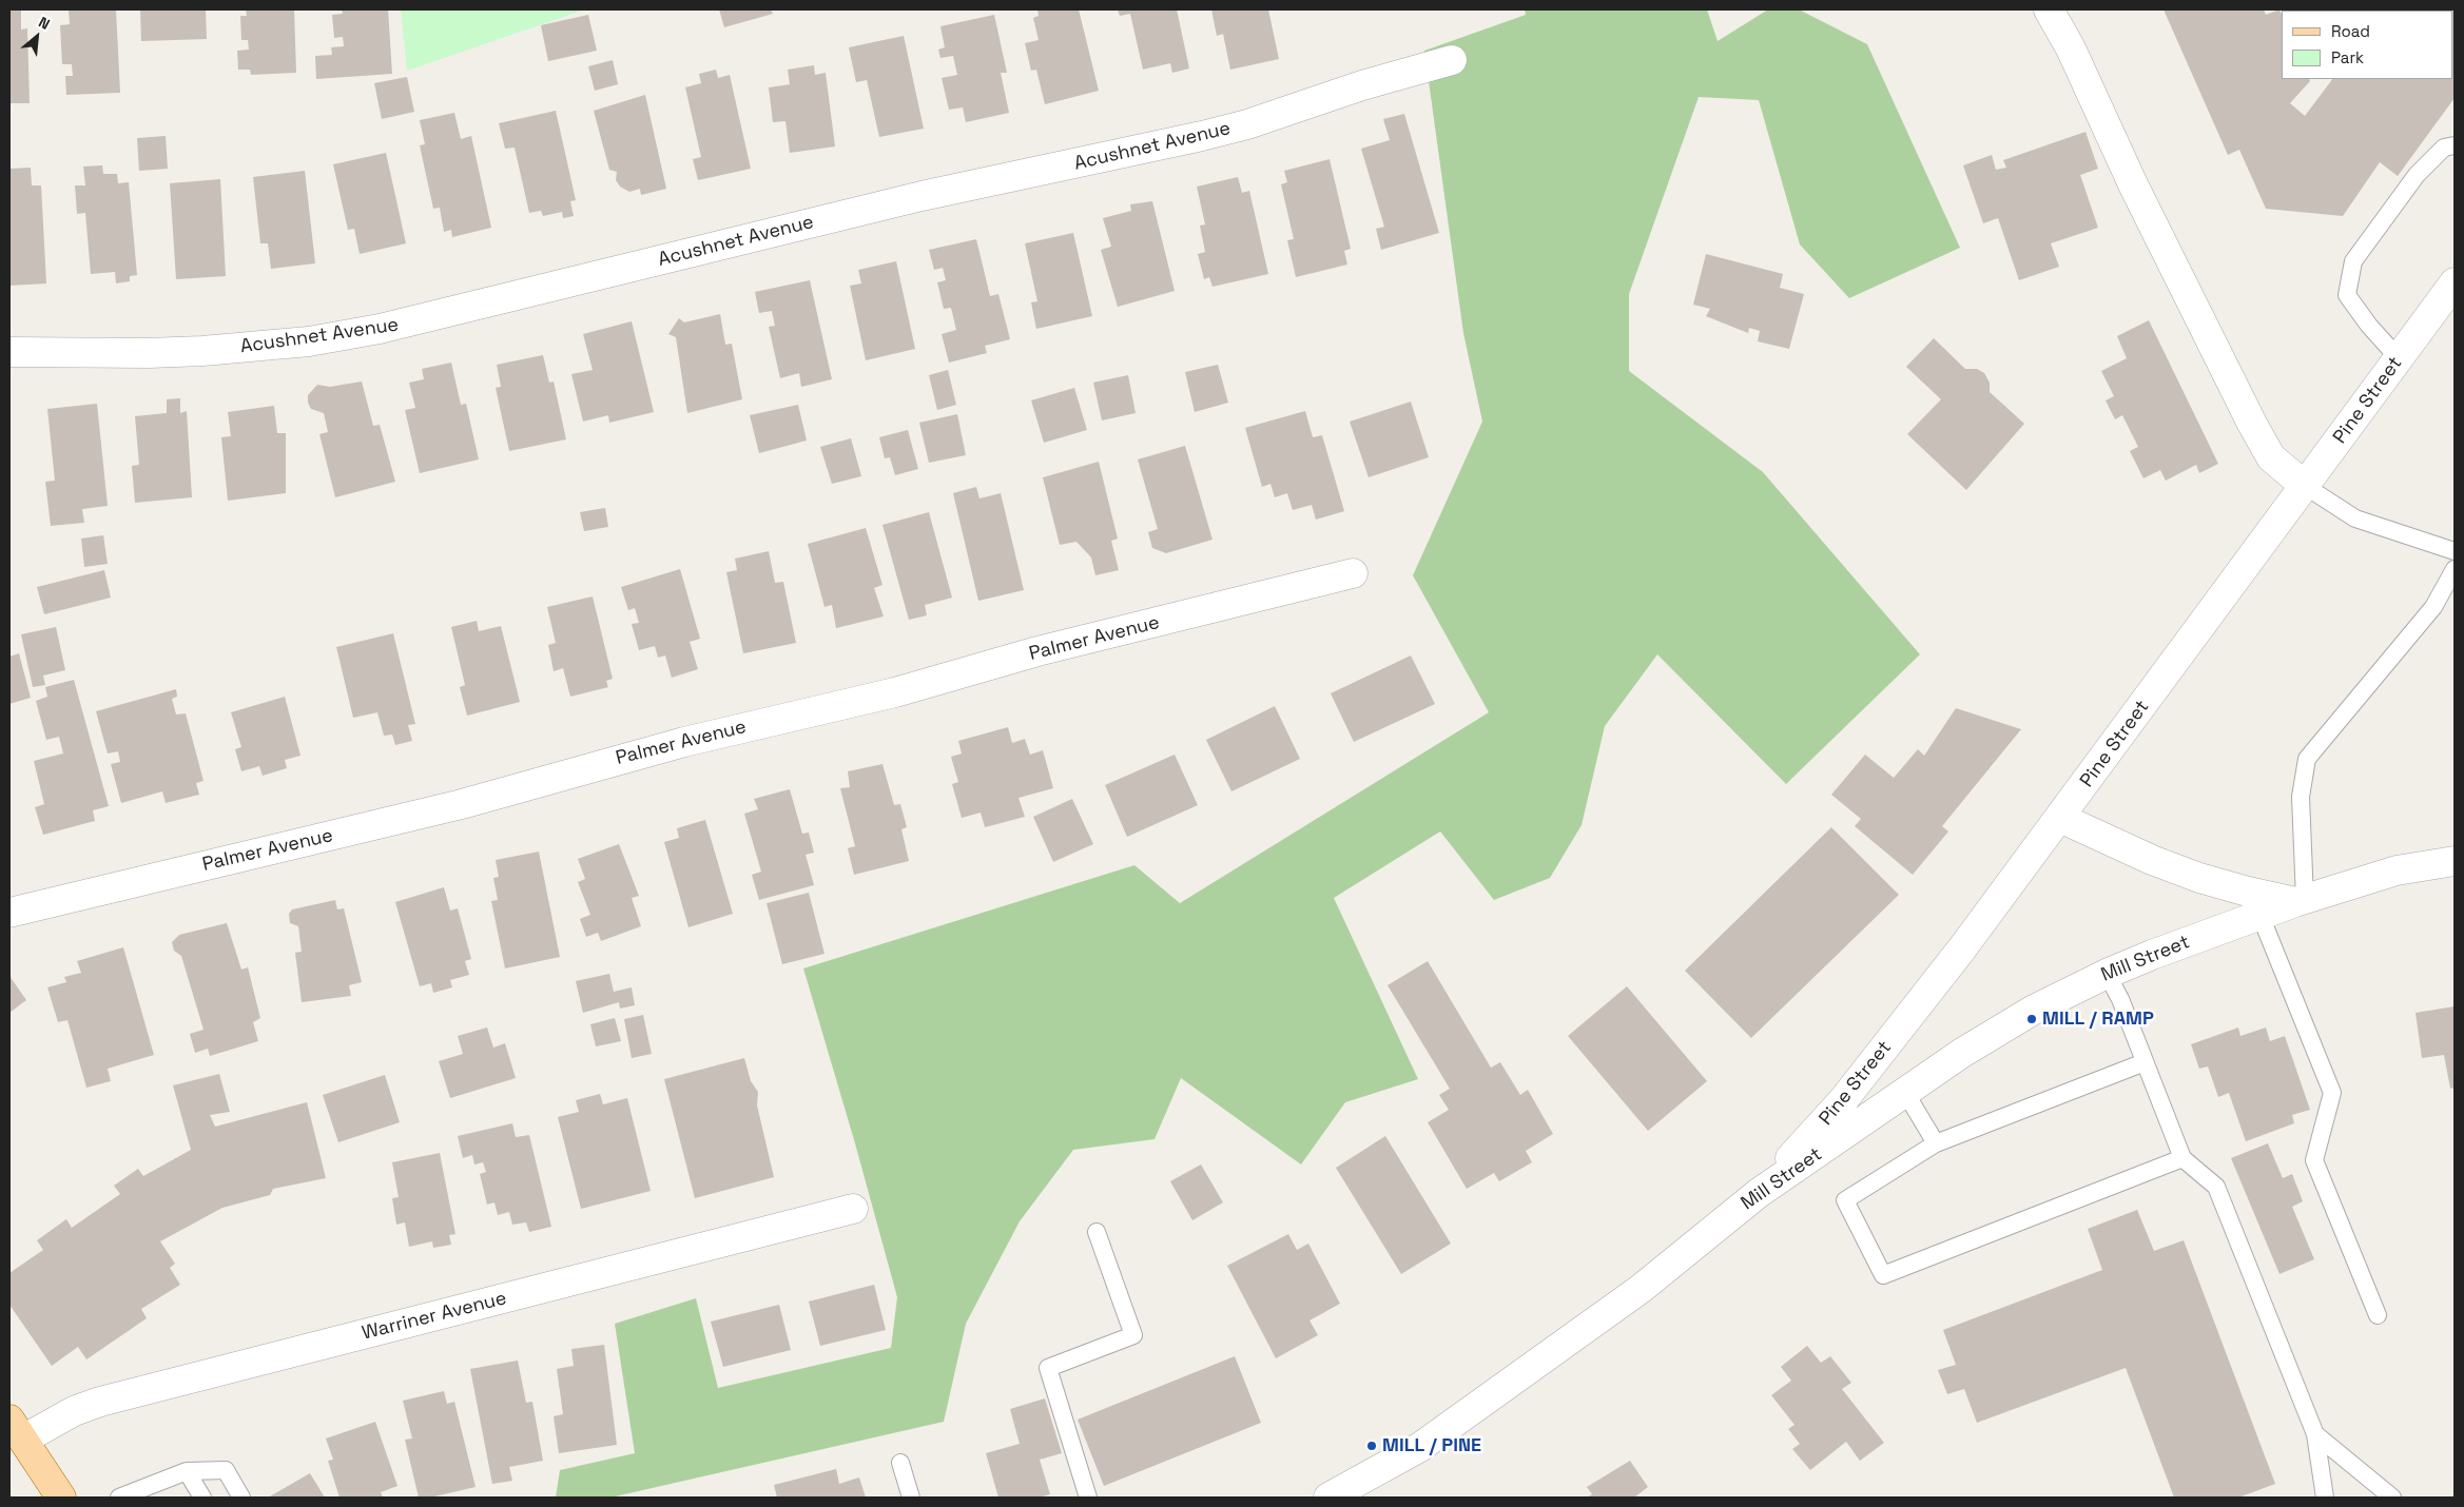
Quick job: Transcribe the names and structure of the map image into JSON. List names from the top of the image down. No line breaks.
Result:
{"streets":{"street":["Acushnet Avenue","Pine Street","Palmer Avenue","Mill Street","Warriner Avenue"]},"crossings":[["Pine Street","Mill Street"]],"places":["MILL / RAMP","MILL / PINE"],"legend":["Road","Park"],"north":"top right"}
